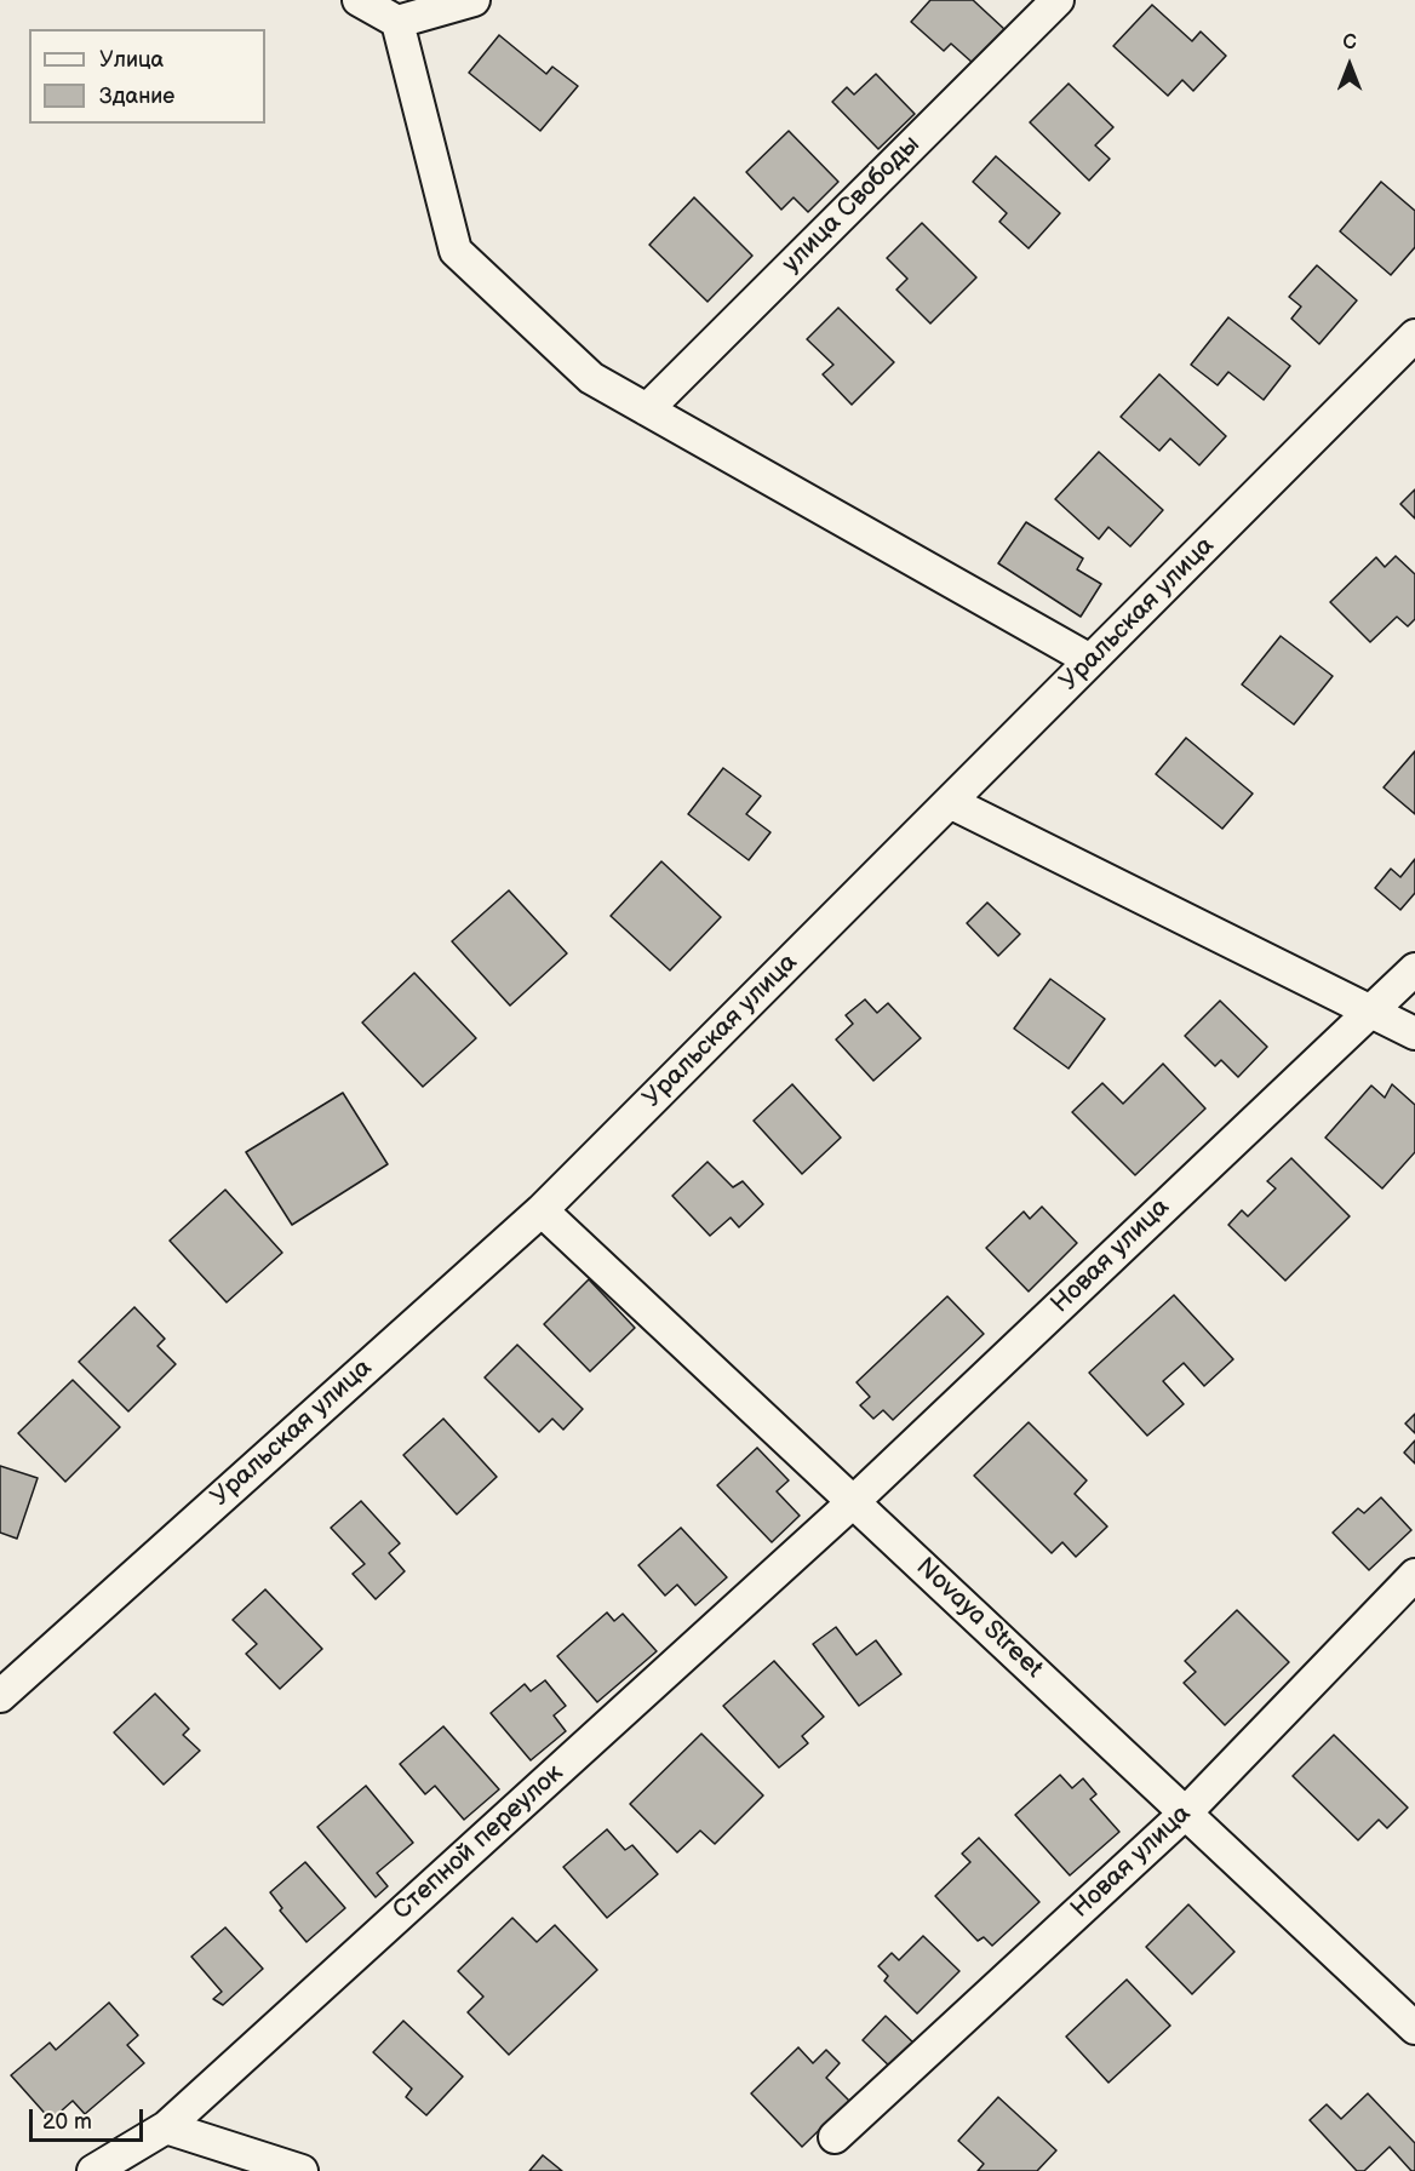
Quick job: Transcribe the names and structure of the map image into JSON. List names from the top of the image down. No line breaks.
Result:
{"streets":{"street":["улица Свободы","Уральская улица","Новая улица","Novaya Street","Степной переулок"]},"crossings":[["Уральская улица","Novaya Street"],["Новая улица","Novaya Street"],["Новая улица","Степной переулок"],["Novaya Street","Степной переулок"]],"legend":["Улица","Здание"],"scale_bar":"20 m","north":"top"}
